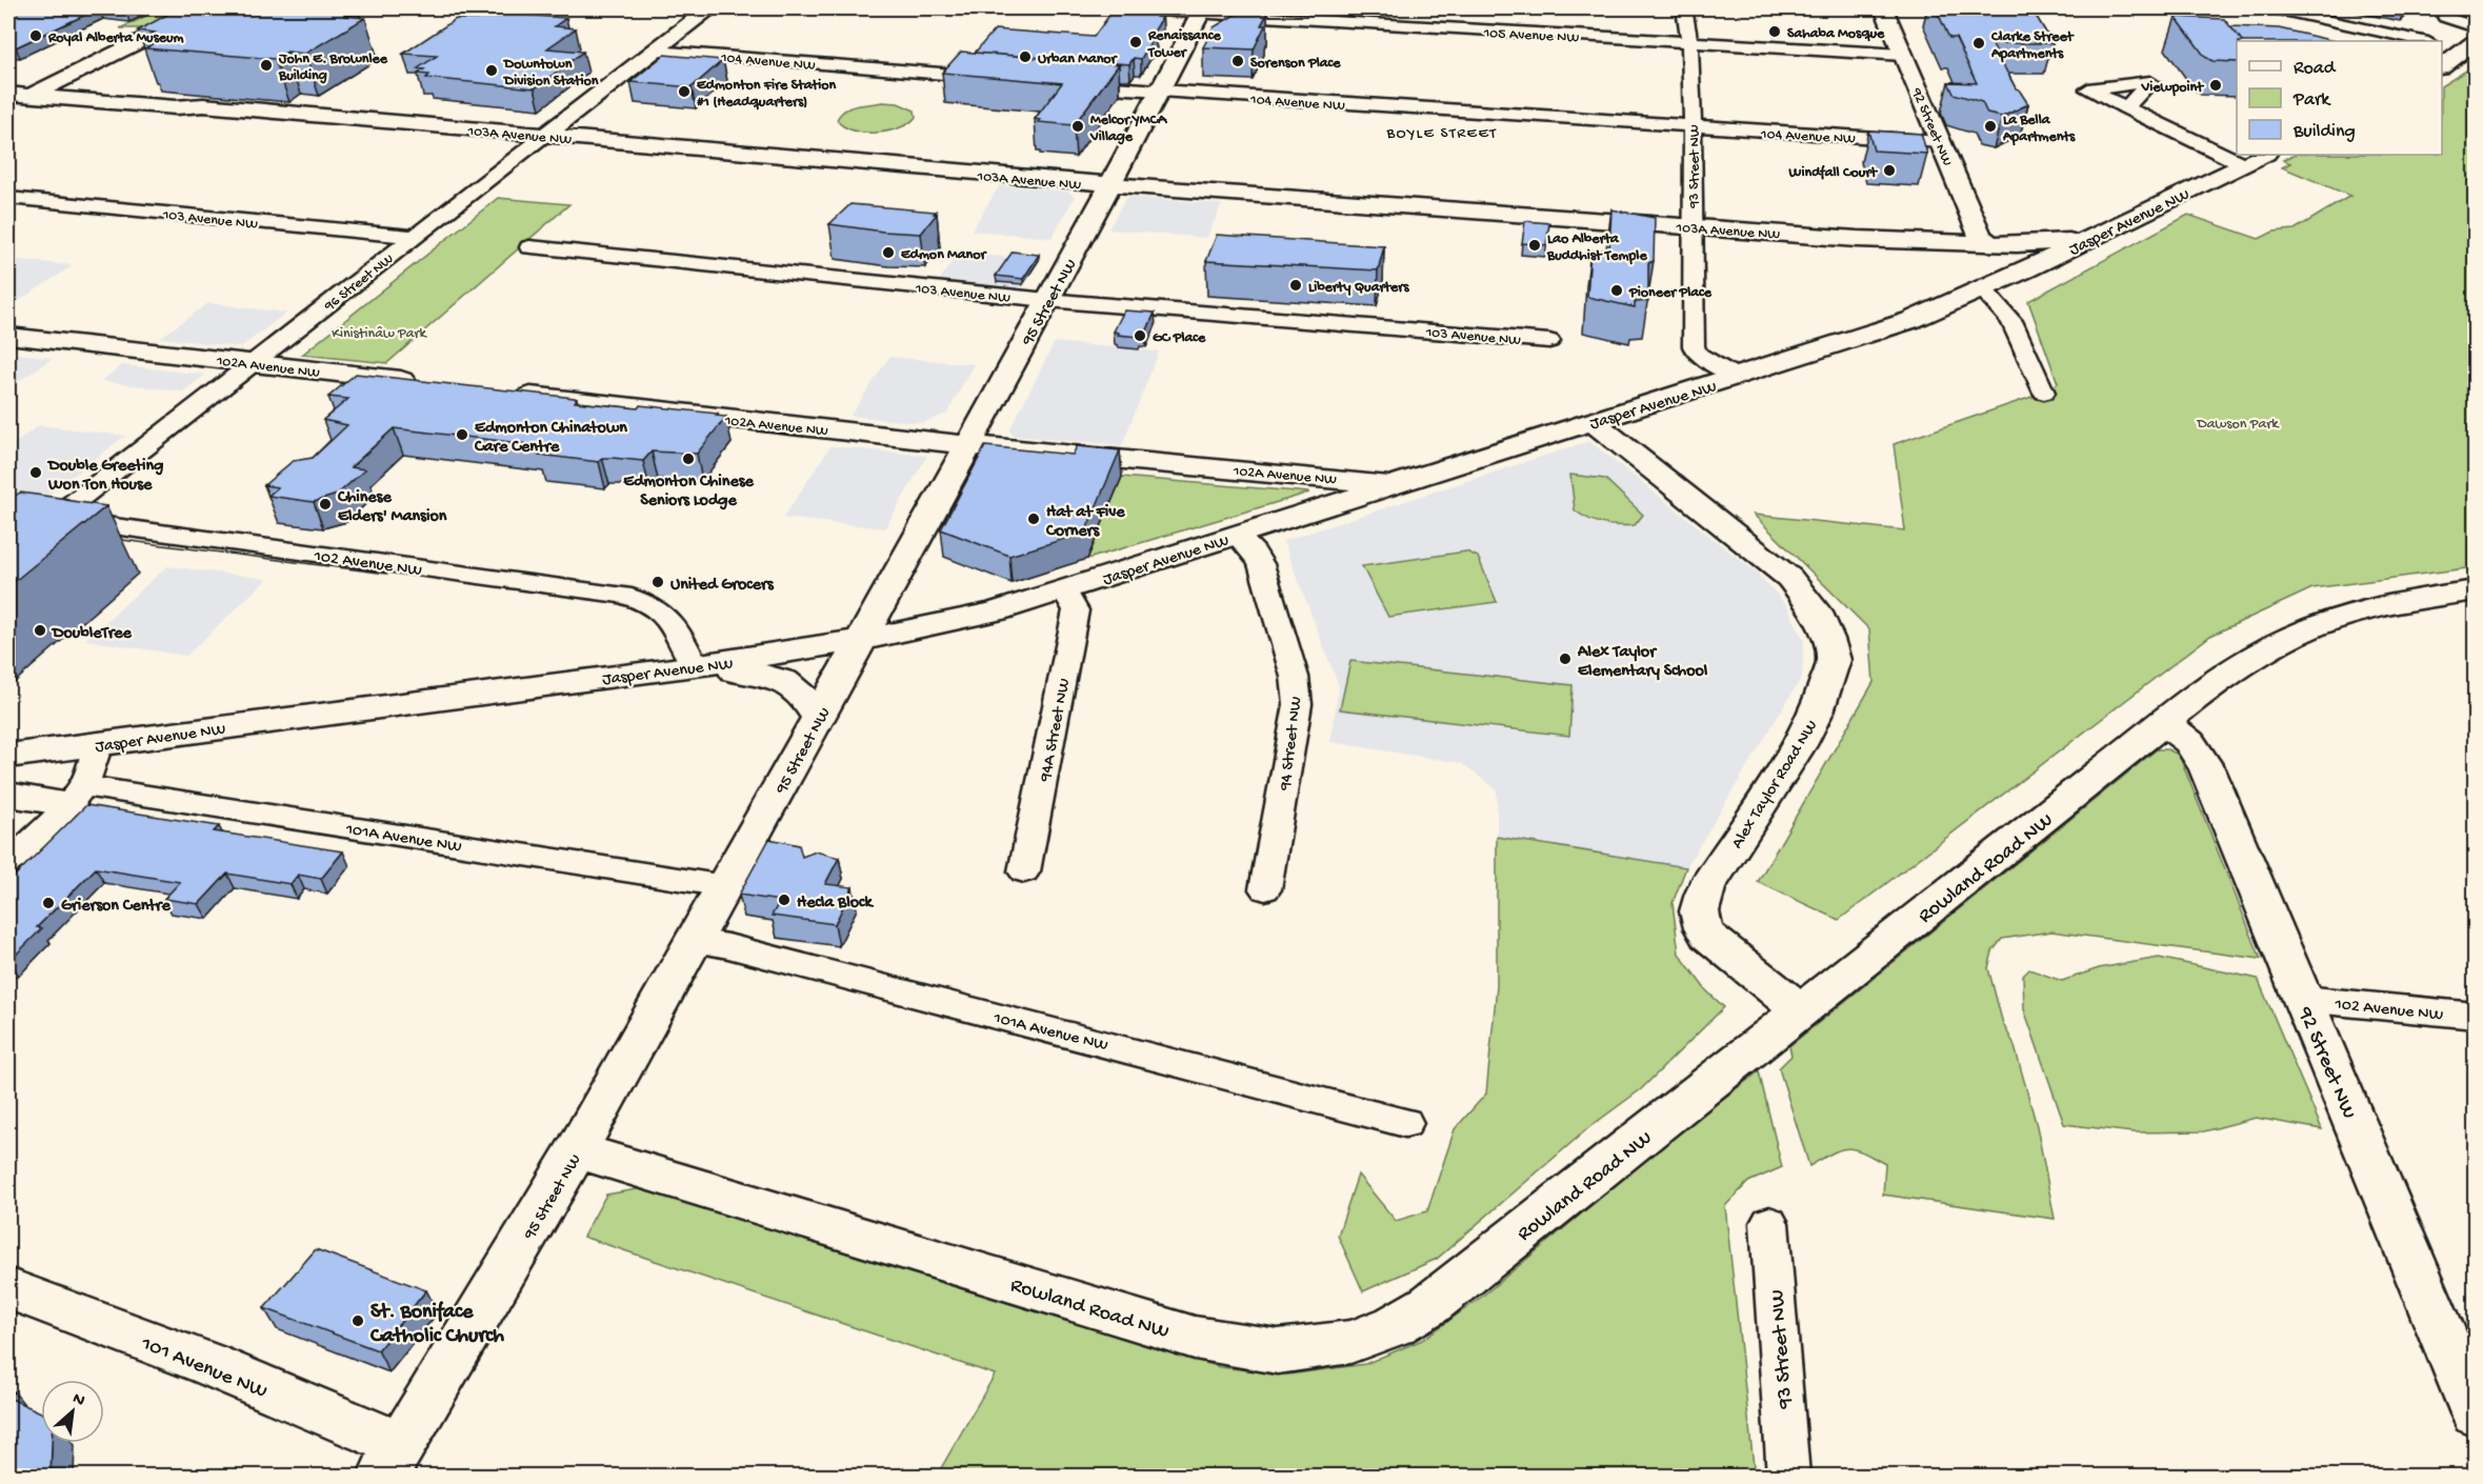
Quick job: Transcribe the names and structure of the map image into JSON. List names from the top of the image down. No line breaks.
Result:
{"streets":{"main road":["92 Street NW","103A Avenue NW","Jasper Avenue NW","96 Street NW","95 Street NW","102A Avenue NW","Alex Taylor Road NW","Rowland Road NW","101 Avenue NW"],"street":["105 Avenue NW","104 Avenue NW","93 Street NW","103 Avenue NW","102 Avenue NW","94A Street NW","94 Street NW","101A Avenue NW"]},"crossings":[["105 Avenue NW","92 Street NW"],["105 Avenue NW","93 Street NW"],["105 Avenue NW","95 Street NW"],["104 Avenue NW","92 Street NW"],["104 Avenue NW","93 Street NW"],["104 Avenue NW","96 Street NW"],["104 Avenue NW","95 Street NW"],["92 Street NW","103A Avenue NW"],["92 Street NW","102 Avenue NW"],["92 Street NW","Rowland Road NW"],["103A Avenue NW","93 Street NW"],["103A Avenue NW","Jasper Avenue NW"],["103A Avenue NW","96 Street NW"],["103A Avenue NW","95 Street NW"],["93 Street NW","Jasper Avenue NW"],["103 Avenue NW","96 Street NW"],["103 Avenue NW","95 Street NW"],["Jasper Avenue NW","95 Street NW"],["Jasper Avenue NW","102A Avenue NW"],["Jasper Avenue NW","102 Avenue NW"],["Jasper Avenue NW","94A Street NW"],["Jasper Avenue NW","94 Street NW"],["Jasper Avenue NW","Alex Taylor Road NW"],["96 Street NW","102A Avenue NW"],["96 Street NW","102 Avenue NW"],["95 Street NW","102A Avenue NW"],["95 Street NW","101A Avenue NW"],["95 Street NW","Rowland Road NW"],["95 Street NW","101 Avenue NW"],["Alex Taylor Road NW","Rowland Road NW"]],"districts":["BOYLE STREET"],"parks":["Kinistinâw Park","Dawson Park"],"places":["Sahaba Mosque","Royal Alberta Museum","Renaissance Tower","Clarke Street Apartments","Urban Manor","Sorenson Place","John E. Brownlee Building","Downtown Division Station","Viewpoint","Edmonton Fire Station #1 (Headquarters)","Melcor YMCA Village","La Bella Apartments","Windfall Court","Lao Alberta Buddhist Temple","Edmon Manor","Liberty Quarters","Pioneer Place","GC Place","Edmonton Chinatown Care Centre","Edmonton Chinese Seniors Lodge","Double Greeting Won Ton House","Chinese Elders' Mansion","Hat at Five Corners","United Grocers","DoubleTree","Alex Taylor Elementary School","Hecla Block","Grierson Centre","St. Boniface Catholic Church"],"legend":["Road","Park","Building"],"north":"top right"}
